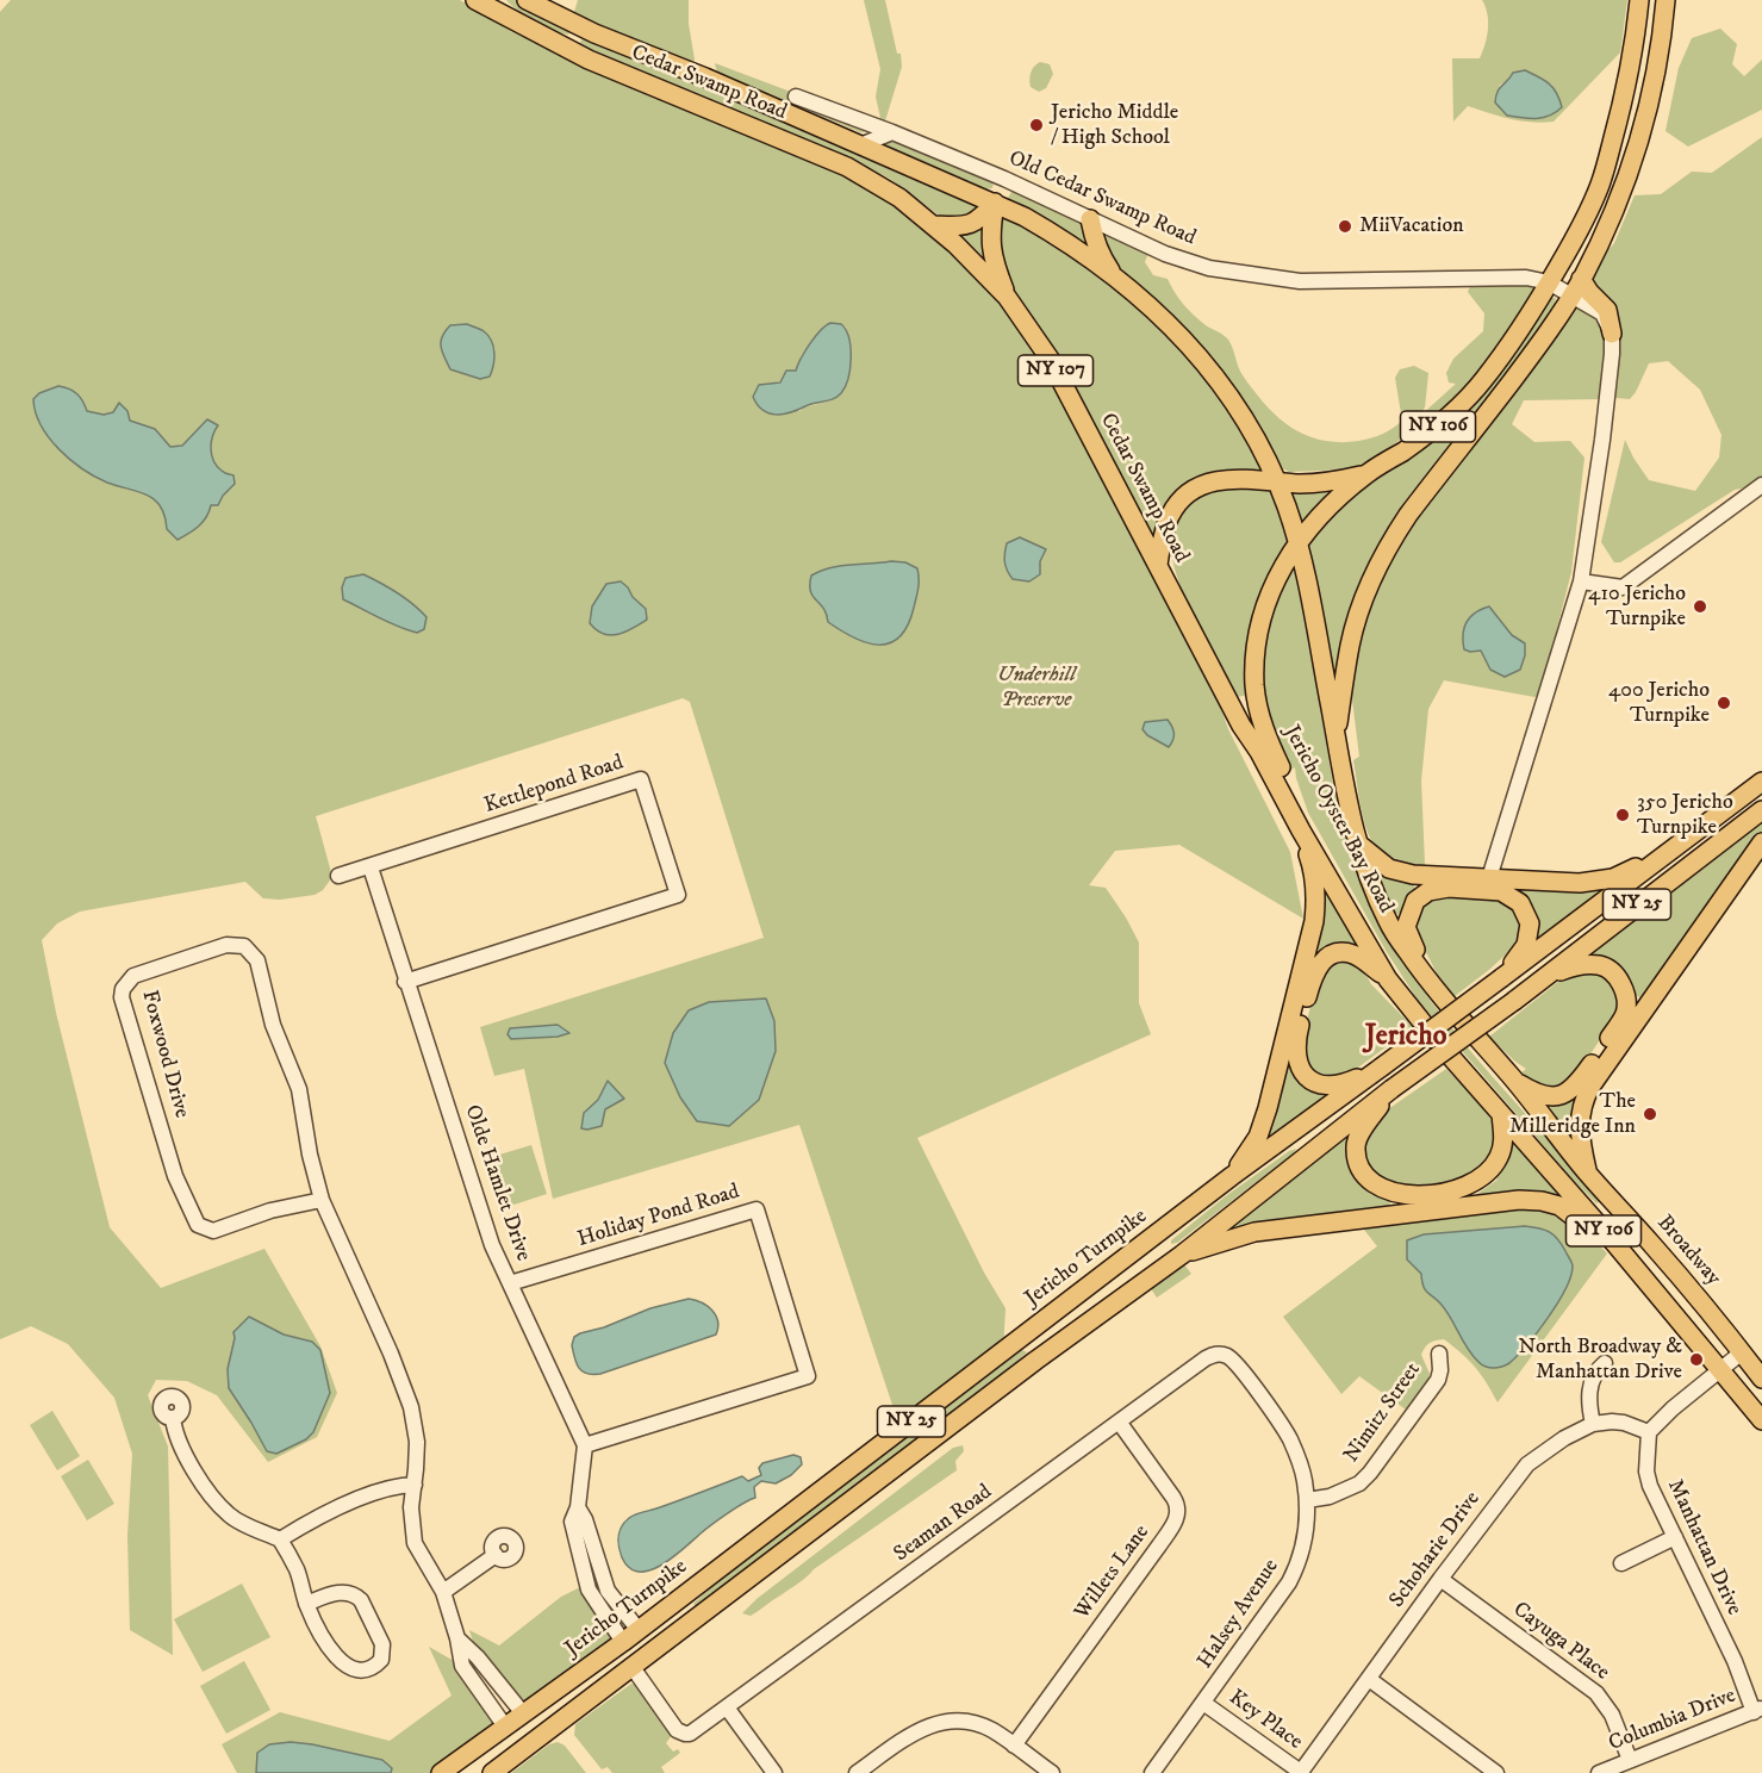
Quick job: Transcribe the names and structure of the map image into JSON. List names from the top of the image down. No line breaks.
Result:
{"streets":{"main road":["Cedar Swamp Road","NY 107","NY 106","Jericho Oyster Bay Road","NY 25","Broadway","Jericho Turnpike"],"street":["Old Cedar Swamp Road","Kettlepond Road","Foxwood Drive","Olde Hamlet Drive","Holiday Pond Road","Nimitz Street","Seaman Road","Manhattan Drive","Schoharie Drive","Willets Lane","Halsey Avenue","Cayuga Place","Key Place","Columbia Drive"]},"crossings":[["Cedar Swamp Road","NY 106"],["Cedar Swamp Road","Jericho Oyster Bay Road"],["Cedar Swamp Road","Broadway"],["Old Cedar Swamp Road","Jericho Oyster Bay Road"],["NY 106","Jericho Oyster Bay Road"],["NY 106","Broadway"],["Kettlepond Road","Olde Hamlet Drive"],["NY 25","Seaman Road"],["Foxwood Drive","Jericho Turnpike"],["Olde Hamlet Drive","Holiday Pond Road"],["Nimitz Street","Halsey Avenue"],["Seaman Road","Willets Lane"],["Seaman Road","Halsey Avenue"],["Manhattan Drive","Schoharie Drive"],["Manhattan Drive","Columbia Drive"],["Schoharie Drive","Cayuga Place"],["Schoharie Drive","Key Place"],["Halsey Avenue","Key Place"],["Cayuga Place","Columbia Drive"]],"districts":["Jericho"],"parks":["Underhill Preserve"],"places":["Jericho Middle / High School","MiiVacation","410 Jericho Turnpike","400 Jericho Turnpike","350 Jericho Turnpike","The Milleridge Inn","North Broadway & Manhattan Drive"]}
